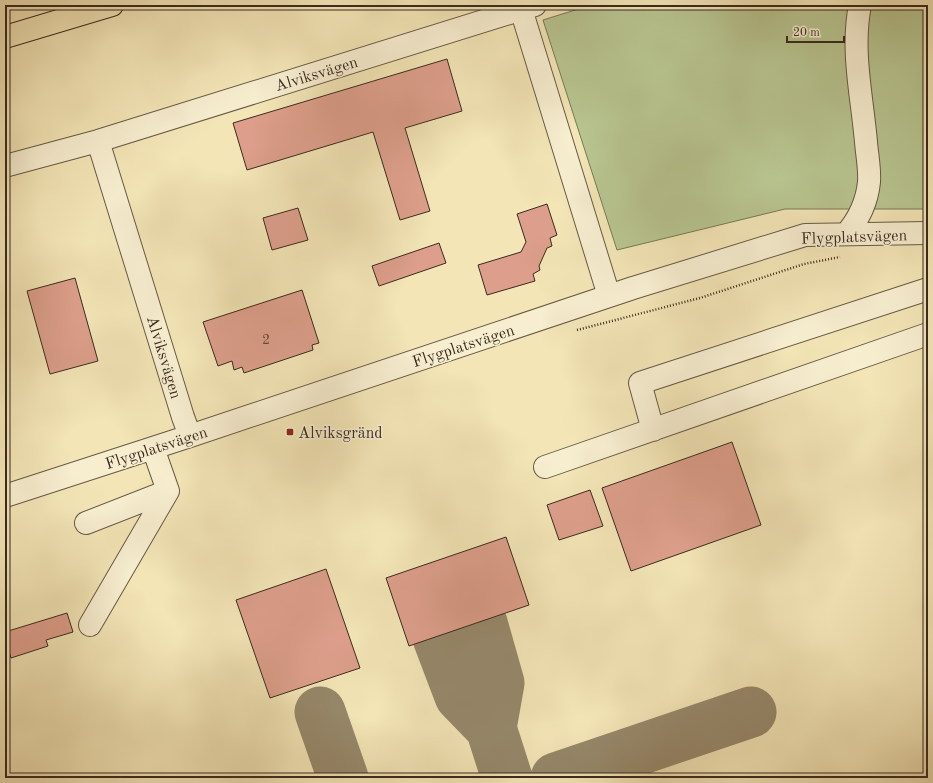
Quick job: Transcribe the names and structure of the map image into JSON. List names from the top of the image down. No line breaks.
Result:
{"streets":{"street":["Alviksvägen","Flygplatsvägen"]},"crossings":[["Alviksvägen","Flygplatsvägen"]],"places":{"transit":["Alviksgränd"]},"house_numbers":["2"],"scale_bar":"20 m"}
